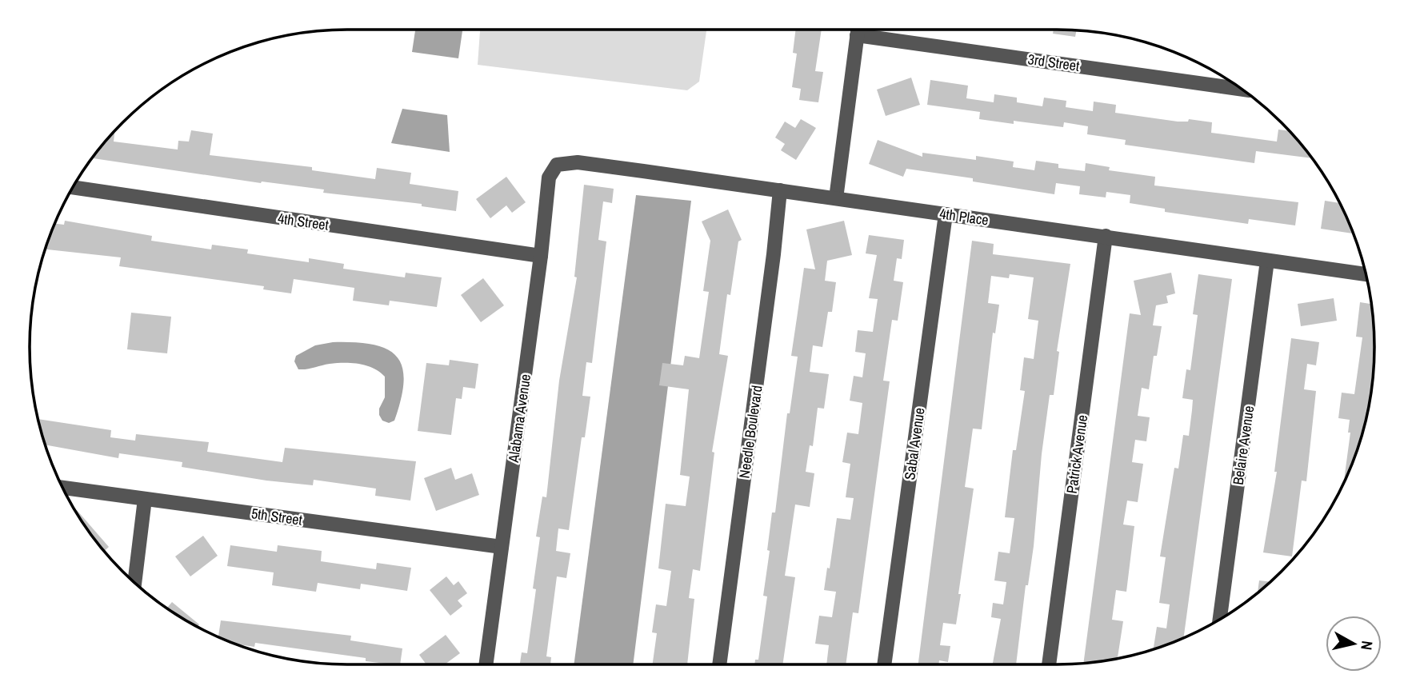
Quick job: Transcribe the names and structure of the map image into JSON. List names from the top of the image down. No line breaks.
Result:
{"streets":{"street":["3rd Street","4th Place","4th Street","Alabama Avenue","Needle Boulevard","Sabal Avenue","Belaire Avenue","Patrick Avenue","5th Street"]},"crossings":[["4th Place","Alabama Avenue"],["4th Place","Needle Boulevard"],["4th Place","Sabal Avenue"],["4th Place","Belaire Avenue"],["4th Place","Patrick Avenue"],["4th Street","Alabama Avenue"],["Alabama Avenue","5th Street"]],"north":"right"}
